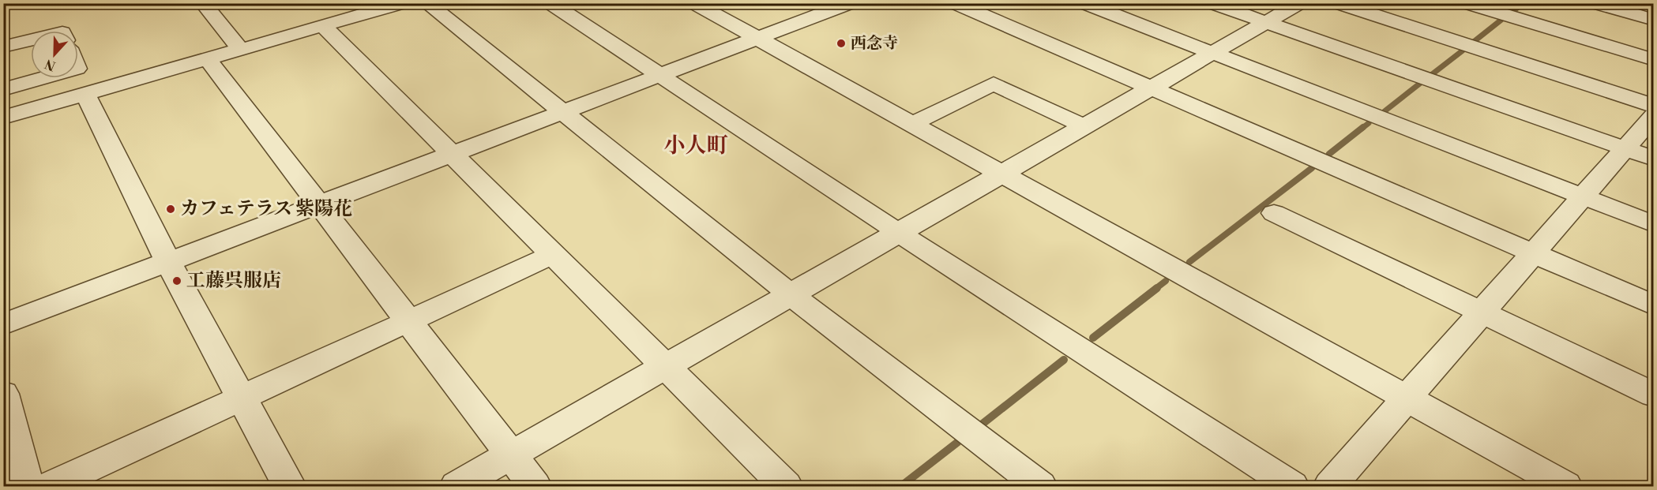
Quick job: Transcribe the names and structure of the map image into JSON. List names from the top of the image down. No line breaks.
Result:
{"districts":["小人町"],"places":["西念寺","カフェテラス 紫陽花","工藤呉服店"],"north":"bottom"}
